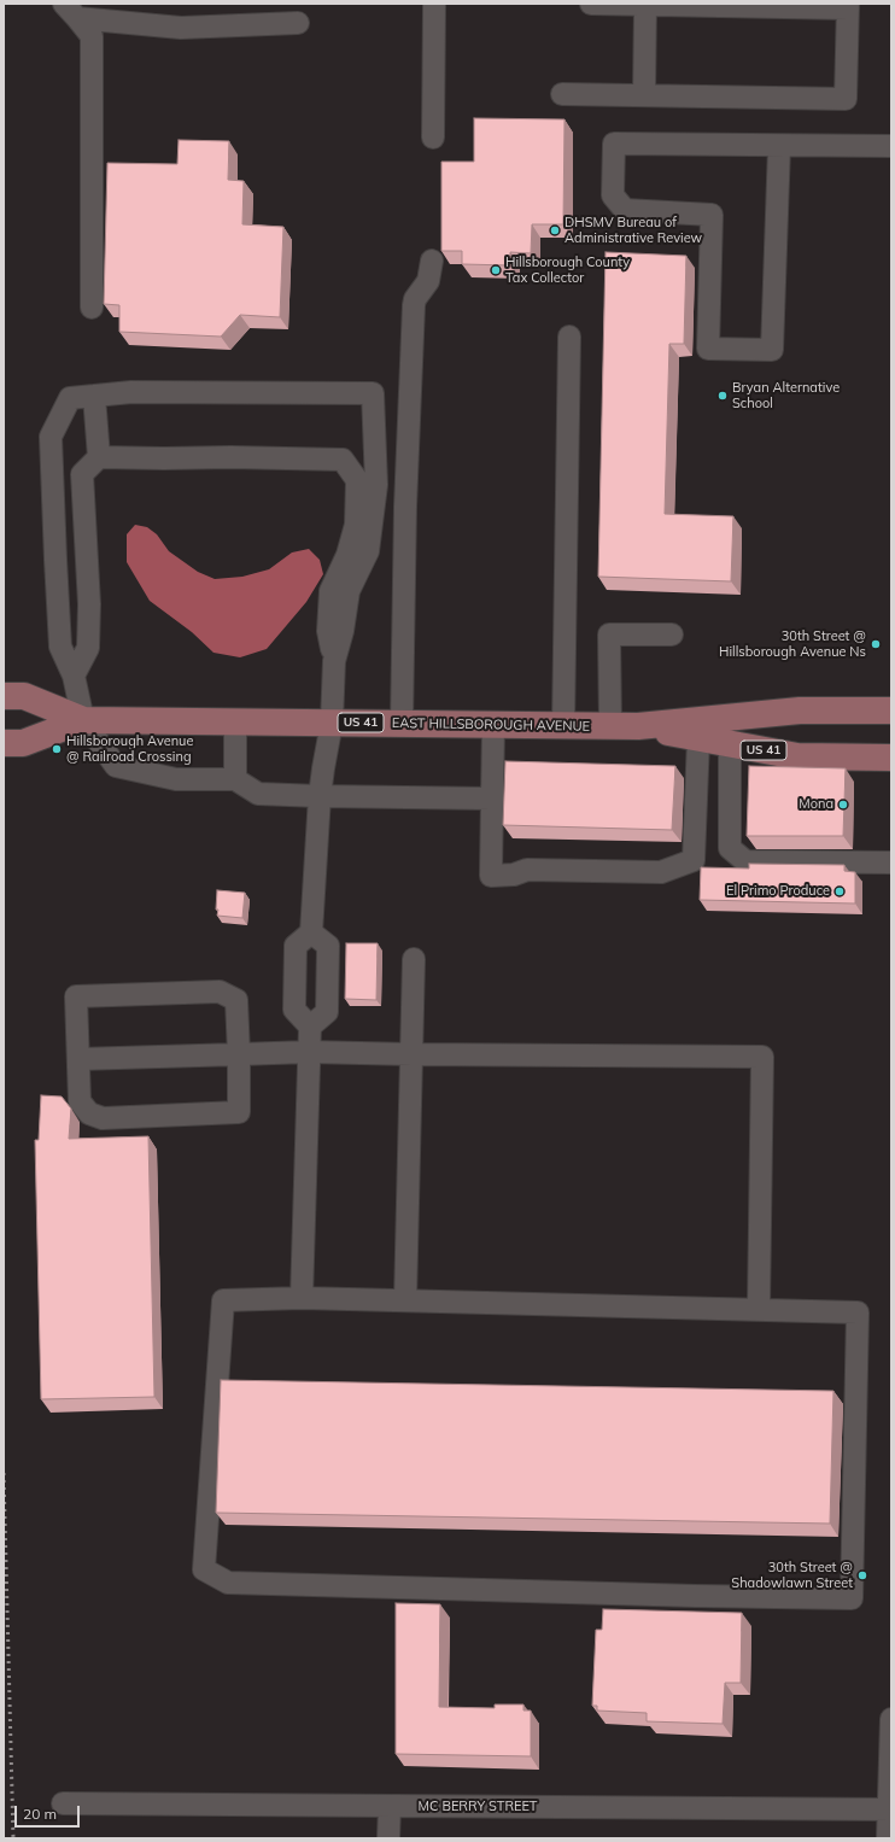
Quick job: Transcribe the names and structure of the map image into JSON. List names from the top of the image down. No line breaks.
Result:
{"streets":{"main road":["US 41","EAST HILLSBOROUGH AVENUE"],"street":["MC BERRY STREET"]},"places":["DHSMV Bureau of Administrative Review","Hillsborough County Tax Collector","Bryan Alternative School","30th Street @ Hillsborough Avenue Ns","Hillsborough Avenue @ Railroad Crossing","Mona","El Primo Produce","30th Street @ Shadowlawn Street"],"scale_bar":"20 m"}
